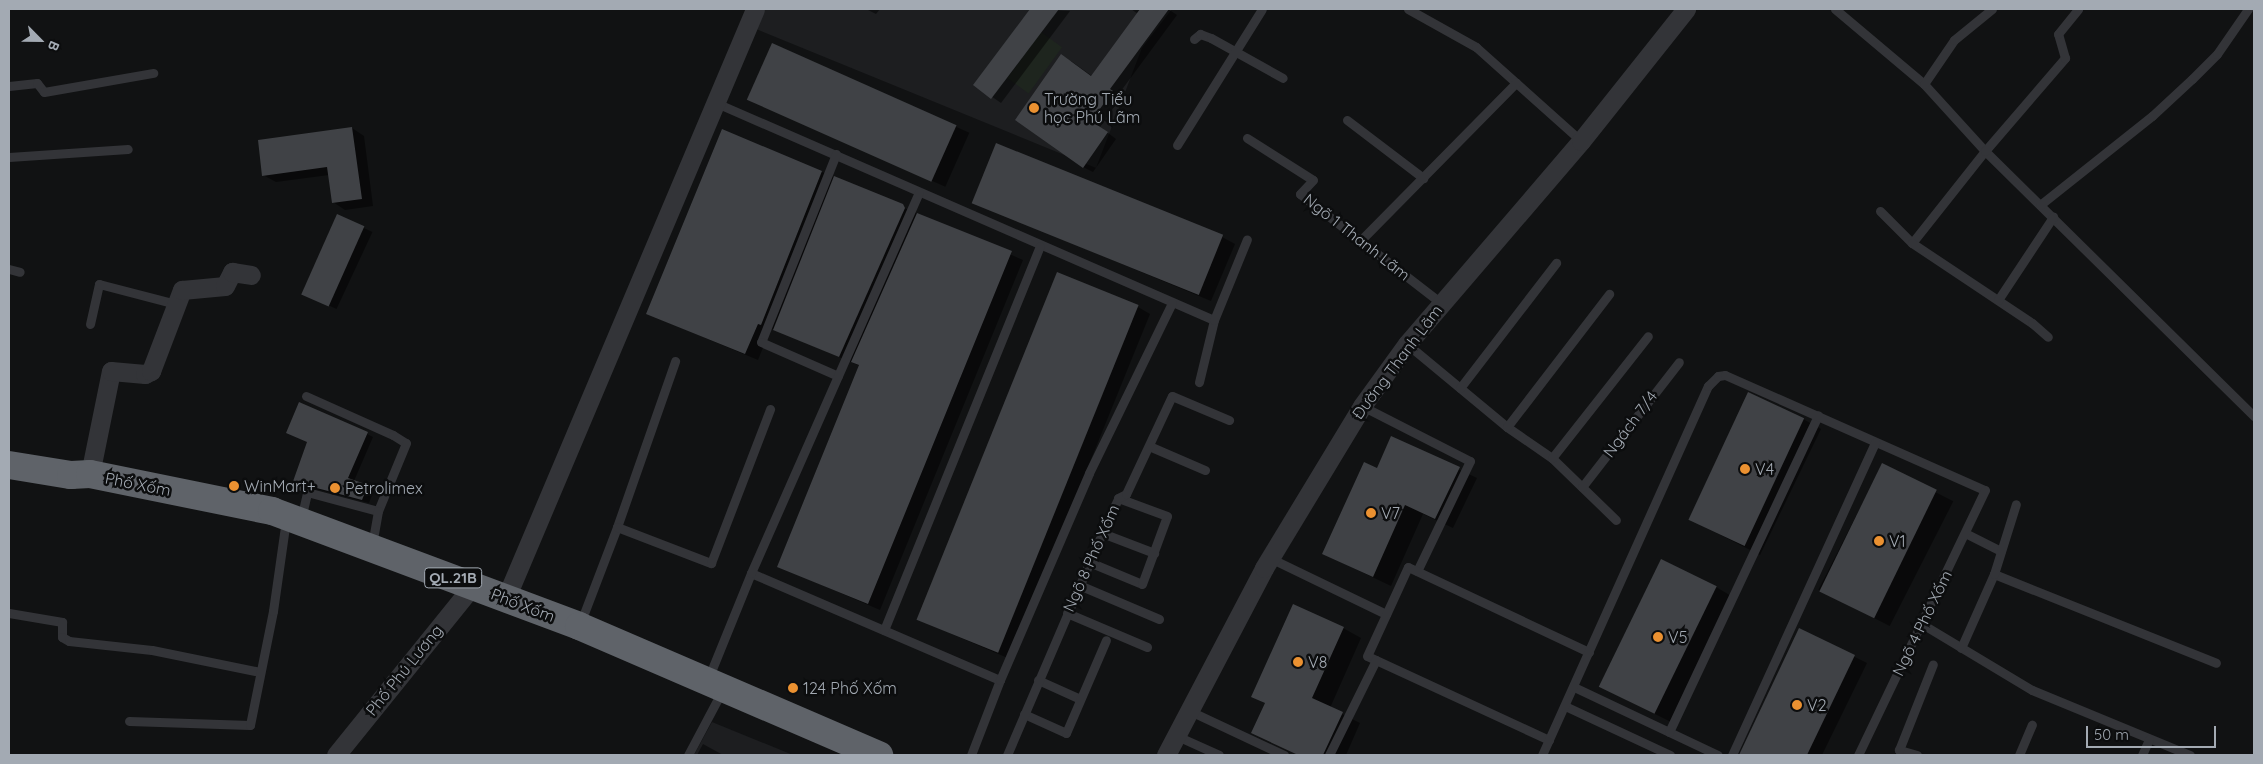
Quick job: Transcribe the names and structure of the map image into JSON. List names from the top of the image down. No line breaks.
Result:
{"streets":{"highway":["Phố Xốm","QL.21B"],"street":["Đường Thanh Lãm","Phố Phú Lương"],"lane":["Ngõ 1 Thanh Lãm","Ngách 7/4","Ngõ 8 Phố Xốm","Ngõ 4 Phố Xốm"]},"crossings":[["Ngõ 1 Thanh Lãm","Đường Thanh Lãm"],["Phố Xốm","Phố Phú Lương"]],"places":["Trường Tiểu học Phú Lãm","V4","WinMart+","Petrolimex","V7","V1","V5","V8","124 Phố Xốm","V2"],"scale_bar":"50 m","north":"bottom right"}
